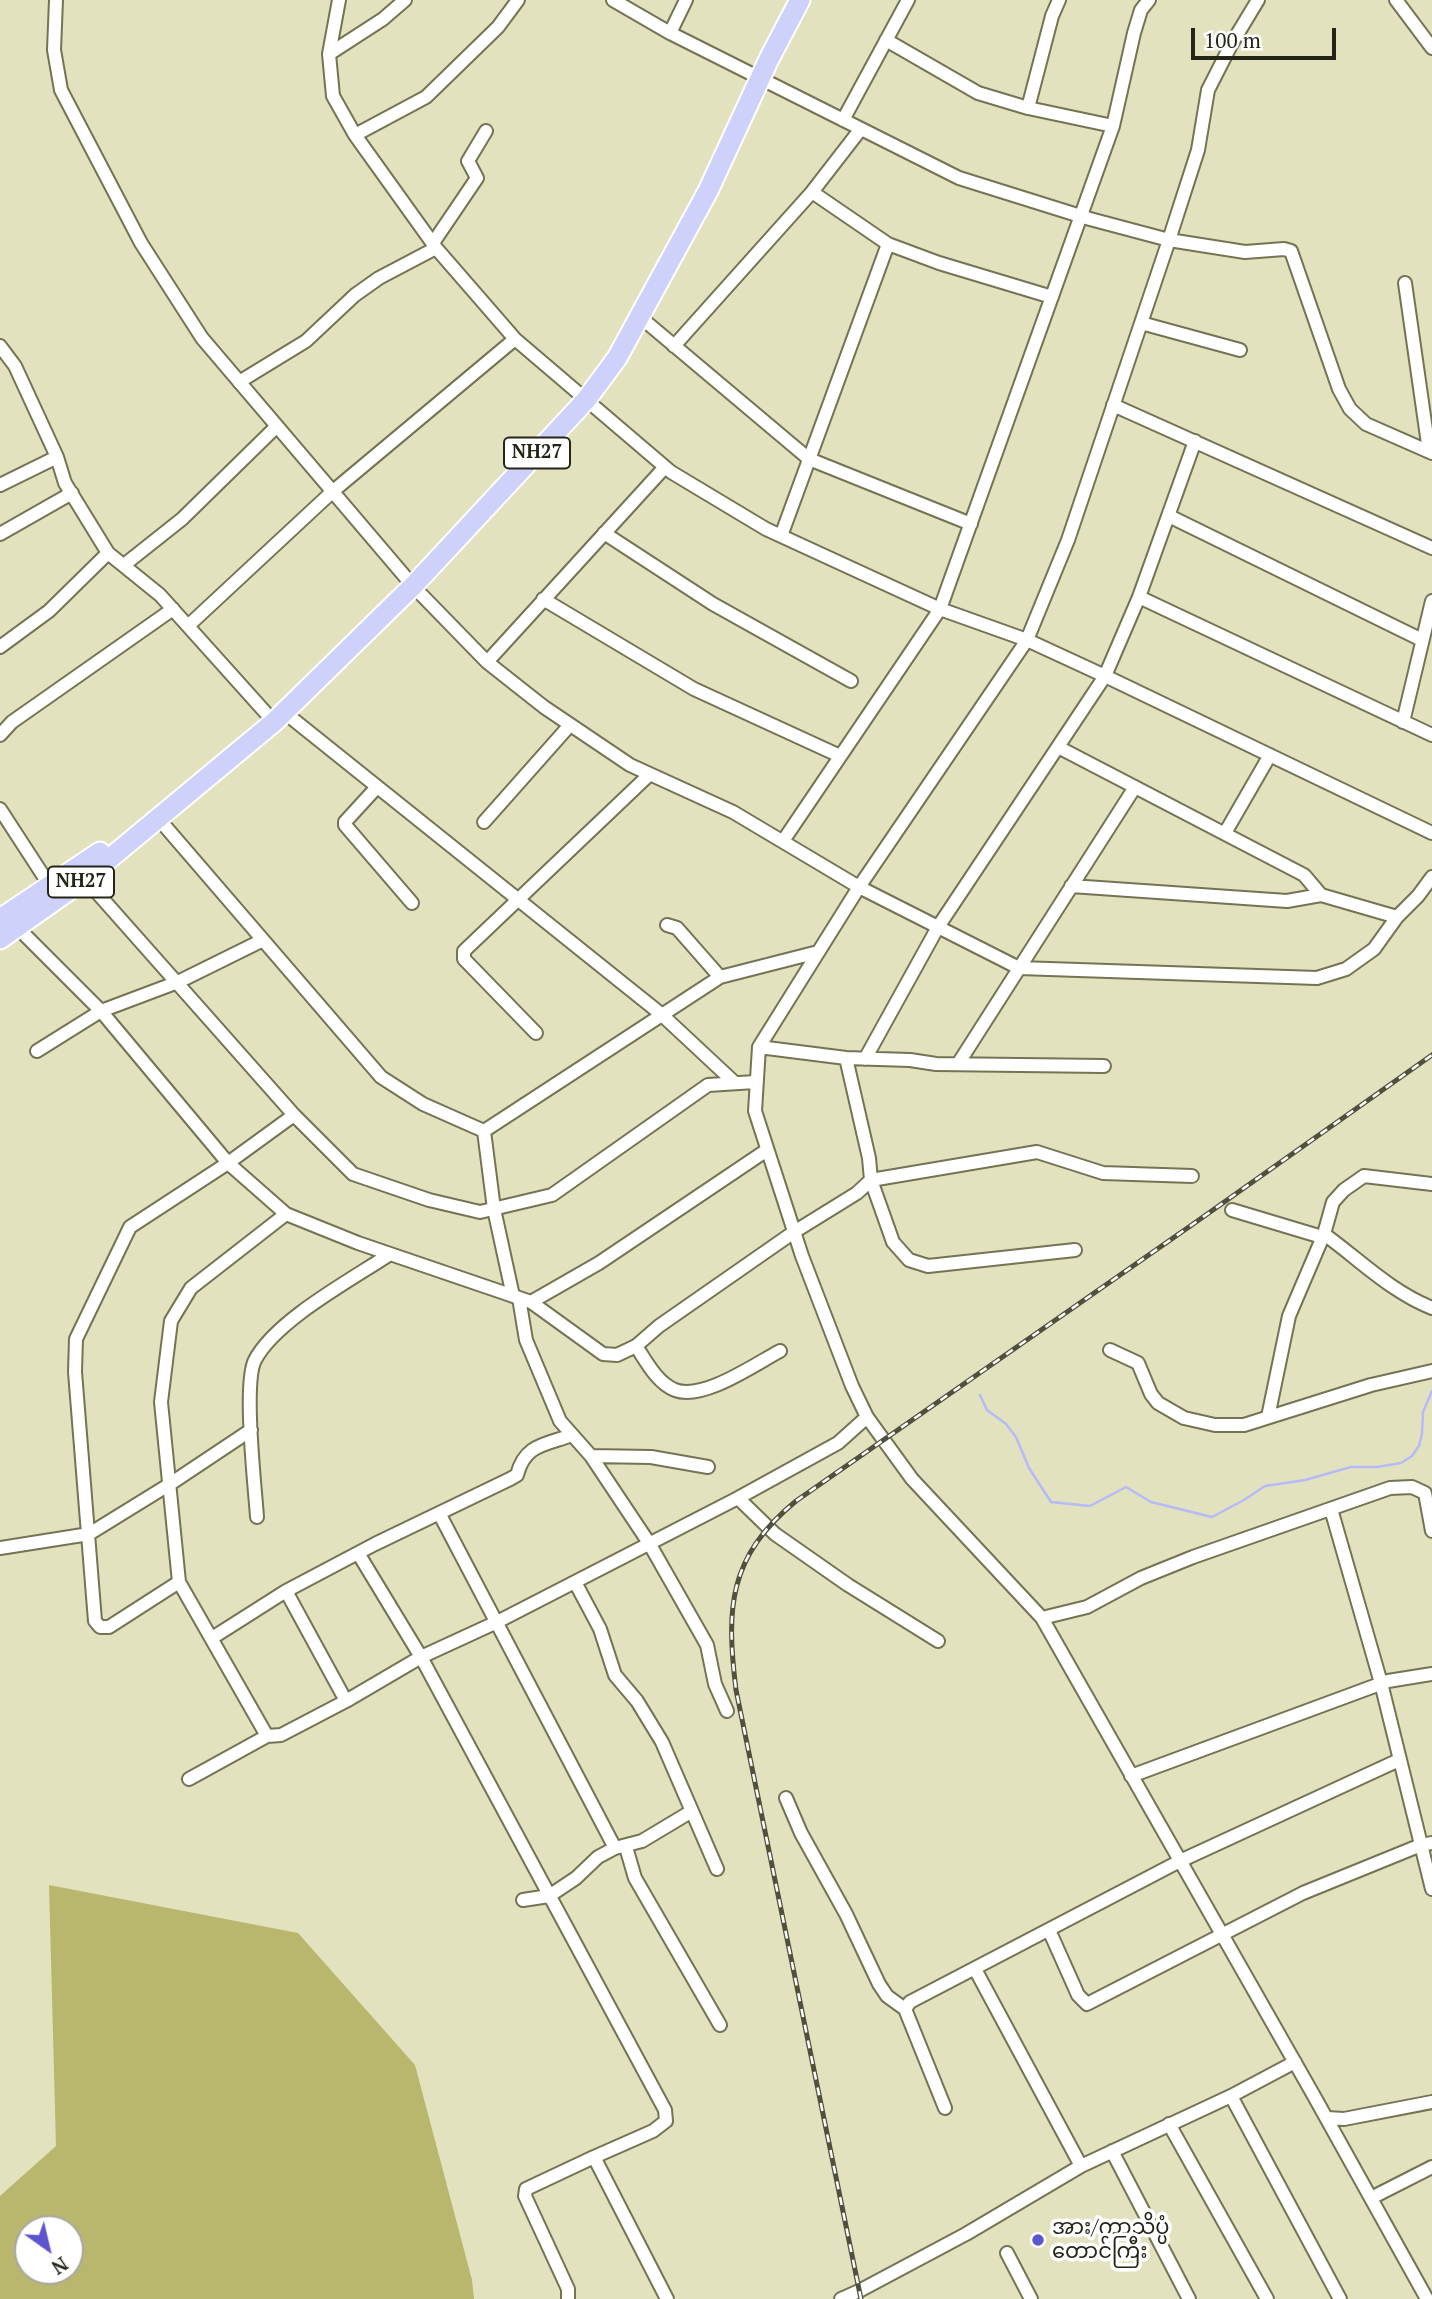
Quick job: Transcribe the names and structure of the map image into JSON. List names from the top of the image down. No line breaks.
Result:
{"streets":{"highway":["NH27"]},"places":["အား/ကာသိပ္ပံ တောင်ကြီး"],"scale_bar":"100 m","north":"bottom right"}
